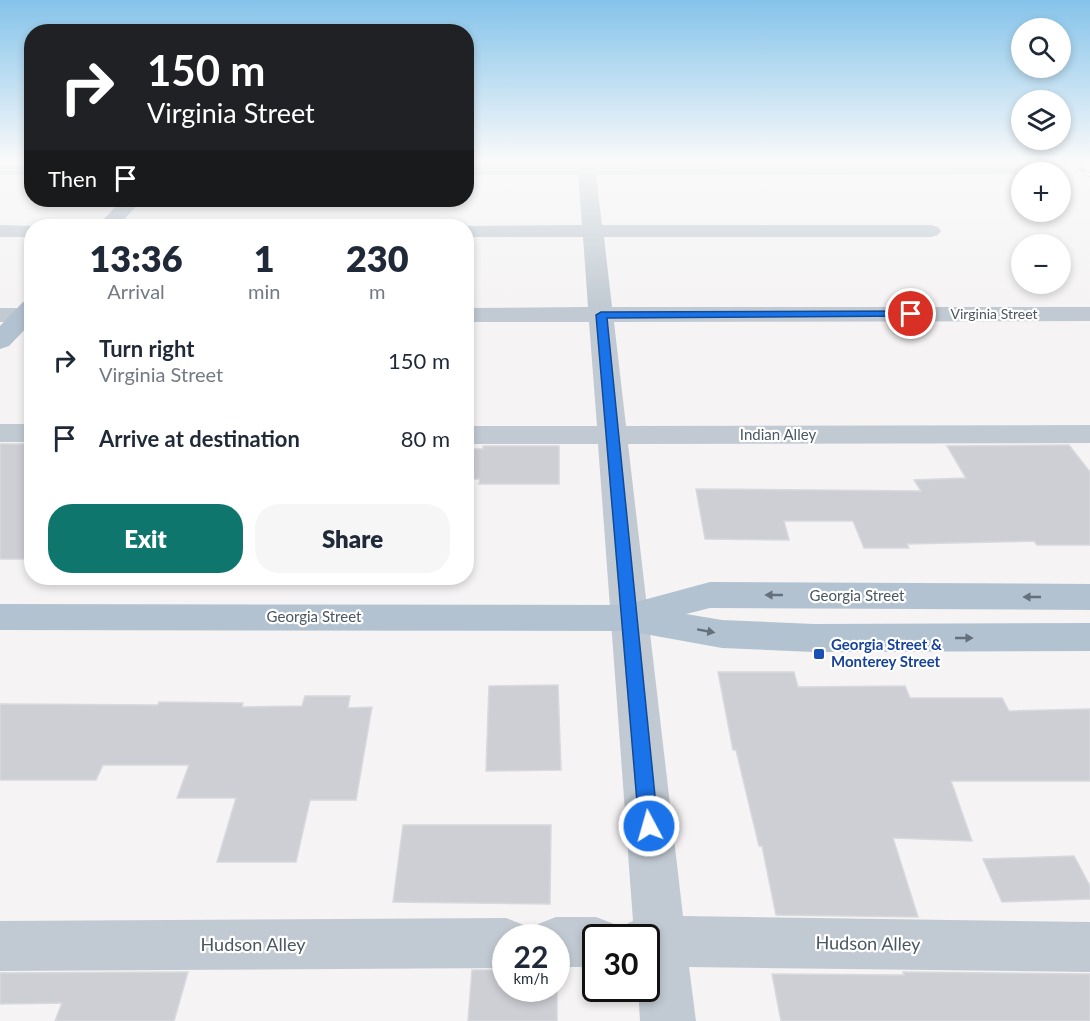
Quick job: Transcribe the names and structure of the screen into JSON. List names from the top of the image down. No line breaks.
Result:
{"streets":{"main road":["Georgia Street"],"street":["Virginia Street","Indian Alley","Hudson Alley"]},"places":{"transit":["Georgia Street & Monterey Street"]},"page":{"map_buttons":["+","−"],"turn":["150 m","Virginia Street"],"then":"Then","eta":["13:36","Arrival","1","min","230","m"],"list":[{"name":"Turn right","note":"Virginia Street","value":"150 m"},{"name":"Arrive at destination","value":"80 m"}],"buttons":["Exit","Share"],"speed":"22 km/h","limit":"30"}}
